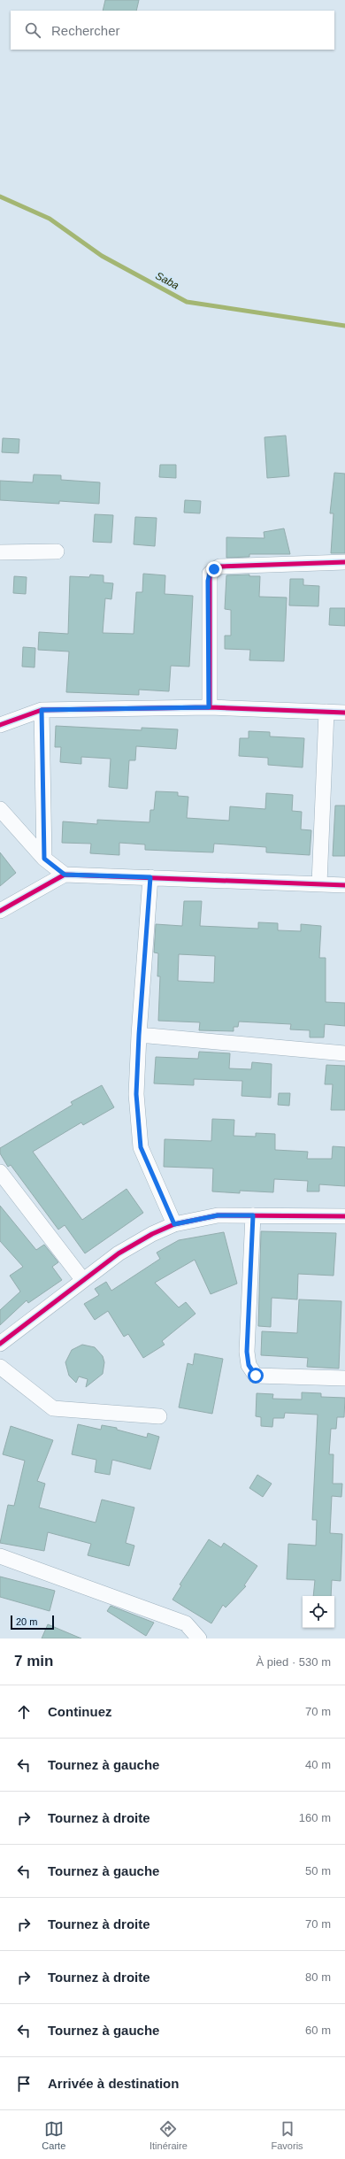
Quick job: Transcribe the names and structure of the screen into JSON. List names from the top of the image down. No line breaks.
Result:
{"water":["Saba"],"scale_bar":"20 m","page":{"search":"Rechercher","scale":"20 m","heading":["7 min","À pied · 530 m"],"list":[["Continuez","70 m"],["Tournez à gauche","40 m"],["Tournez à droite","160 m"],["Tournez à gauche","50 m"],["Tournez à droite","70 m"],["Tournez à droite","80 m"],["Tournez à gauche","60 m"],"Arrivée à destination"],"nav":["Carte","Itinéraire","Favoris"]}}
